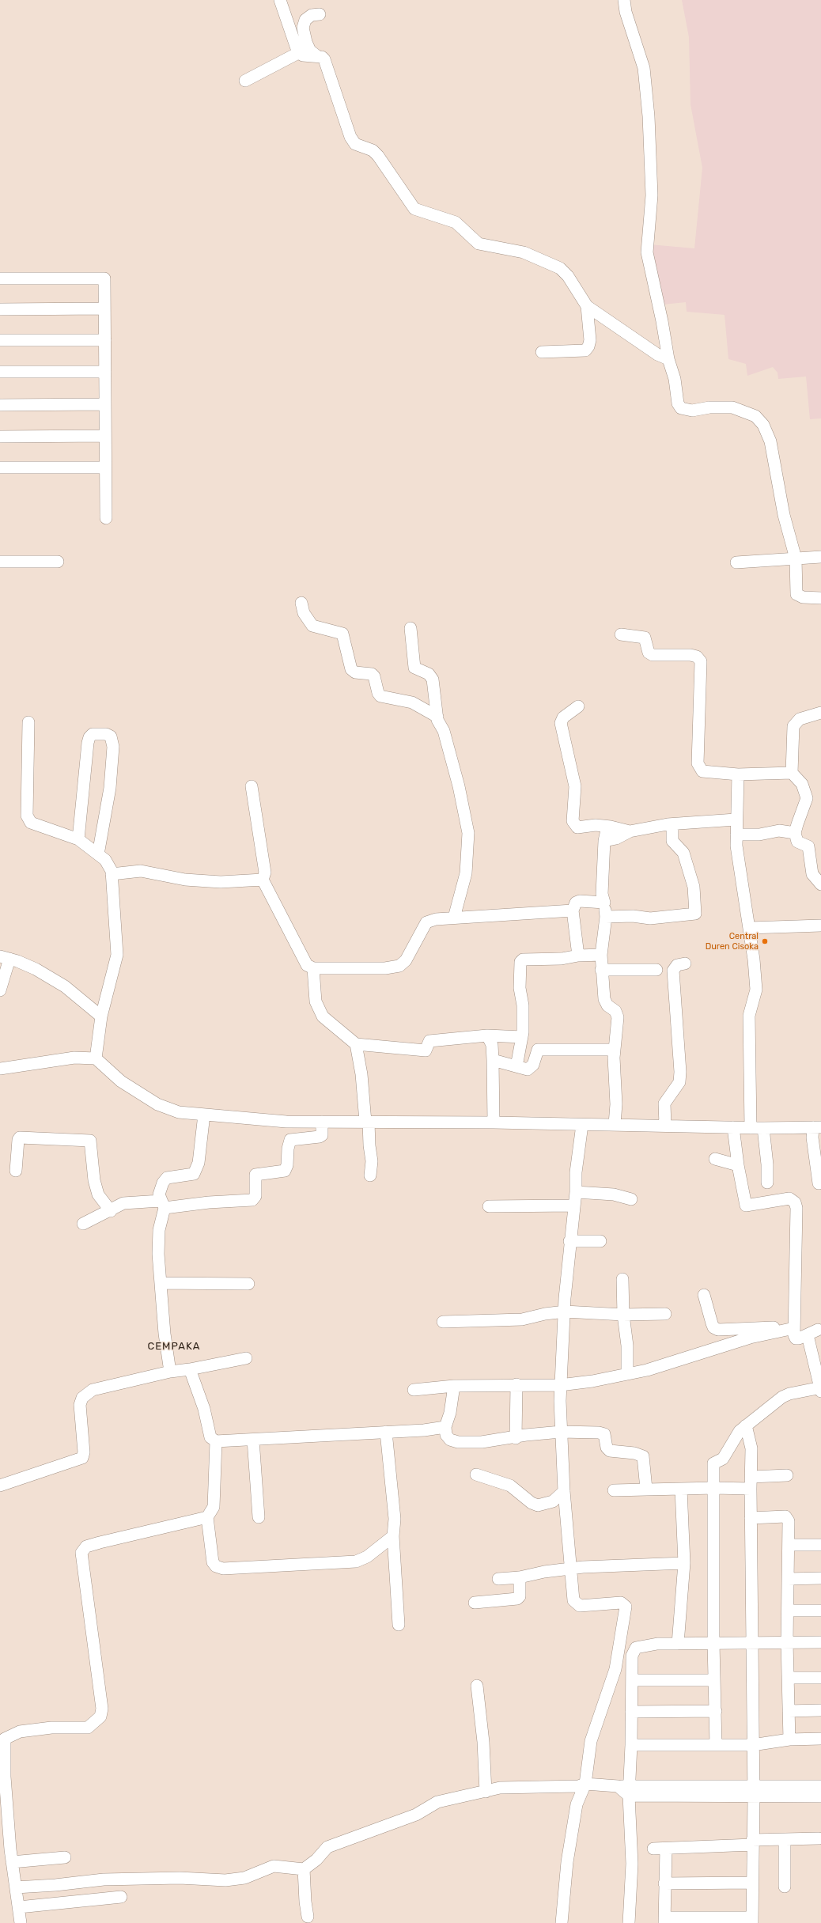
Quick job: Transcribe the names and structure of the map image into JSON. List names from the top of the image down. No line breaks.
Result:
{"districts":["CEMPAKA"],"places":["Central Duren Cisoka"]}
